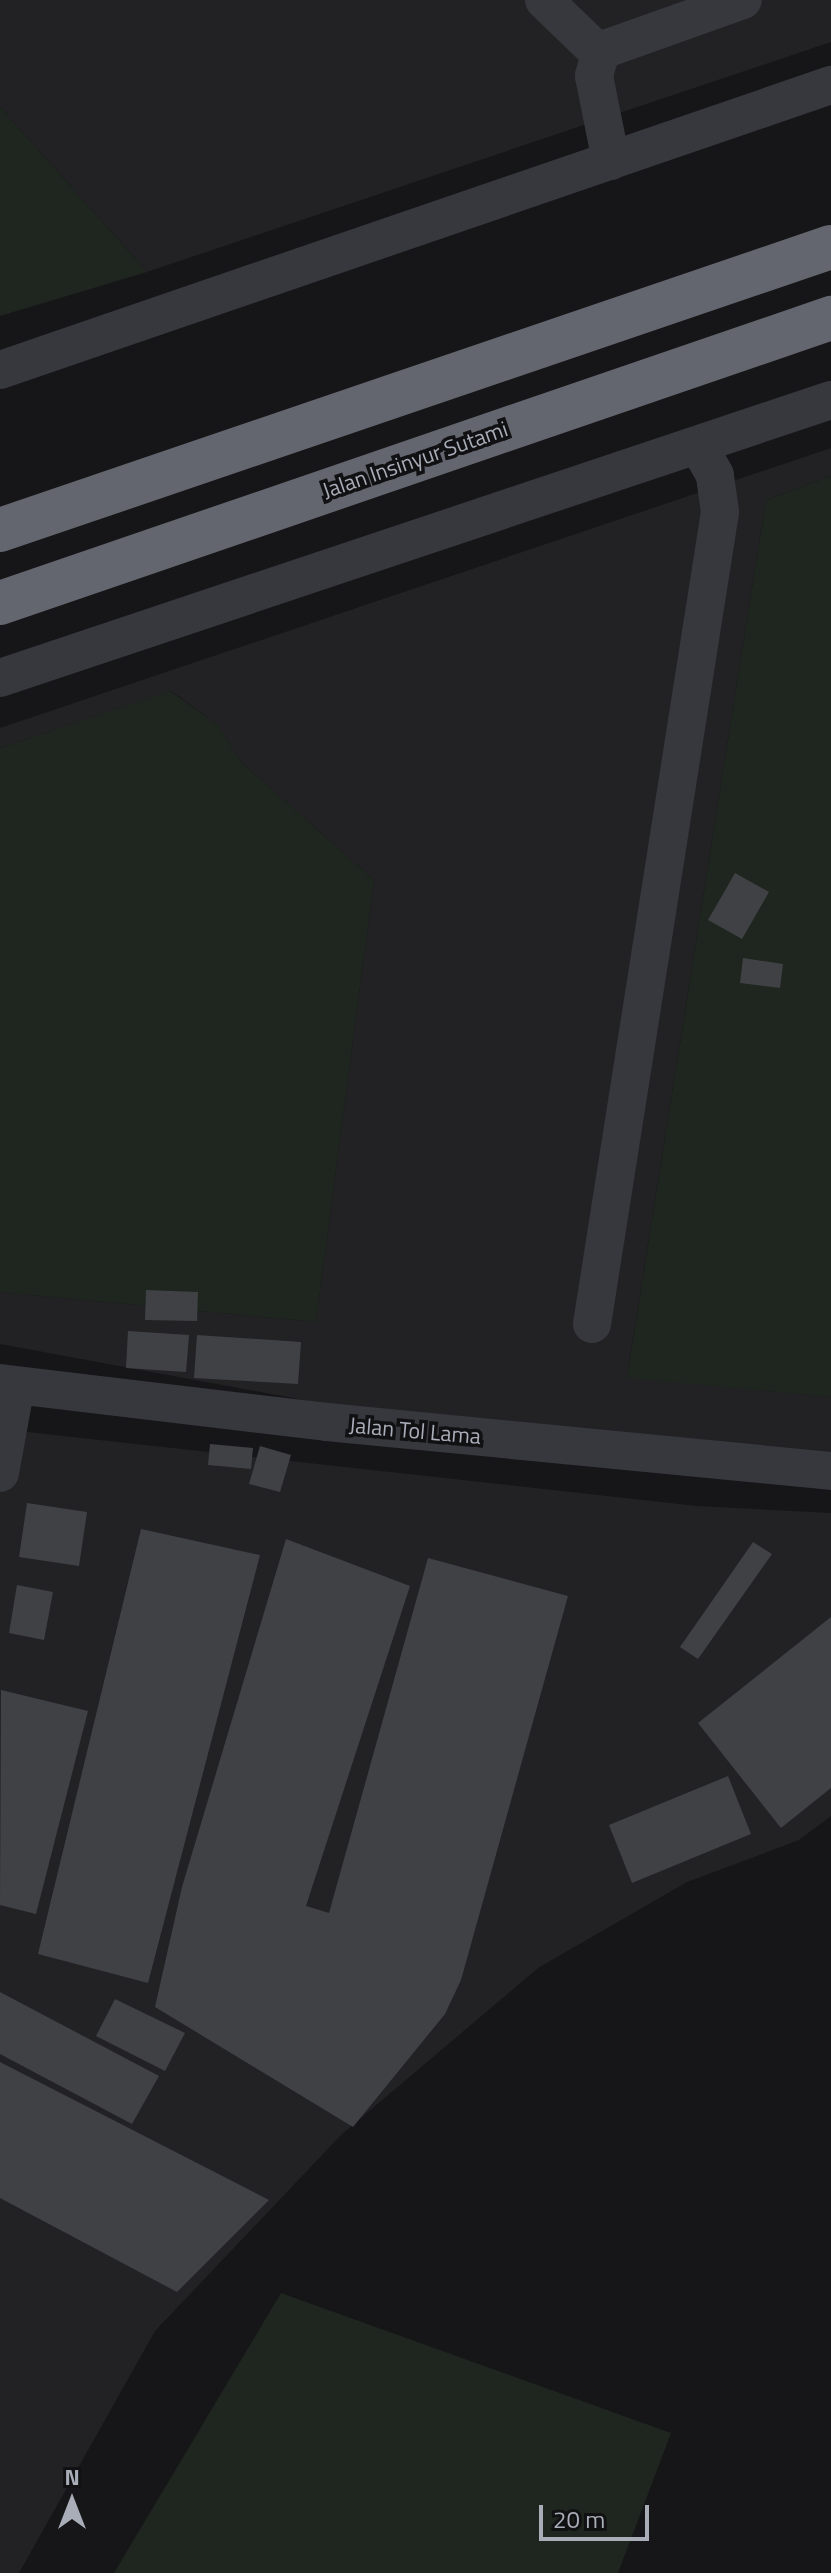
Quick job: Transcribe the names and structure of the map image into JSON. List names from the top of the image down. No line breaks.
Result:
{"streets":{"highway":["Jalan Insinyur Sutami"],"street":["Jalan Tol Lama"]},"scale_bar":"20 m","north":"top"}
